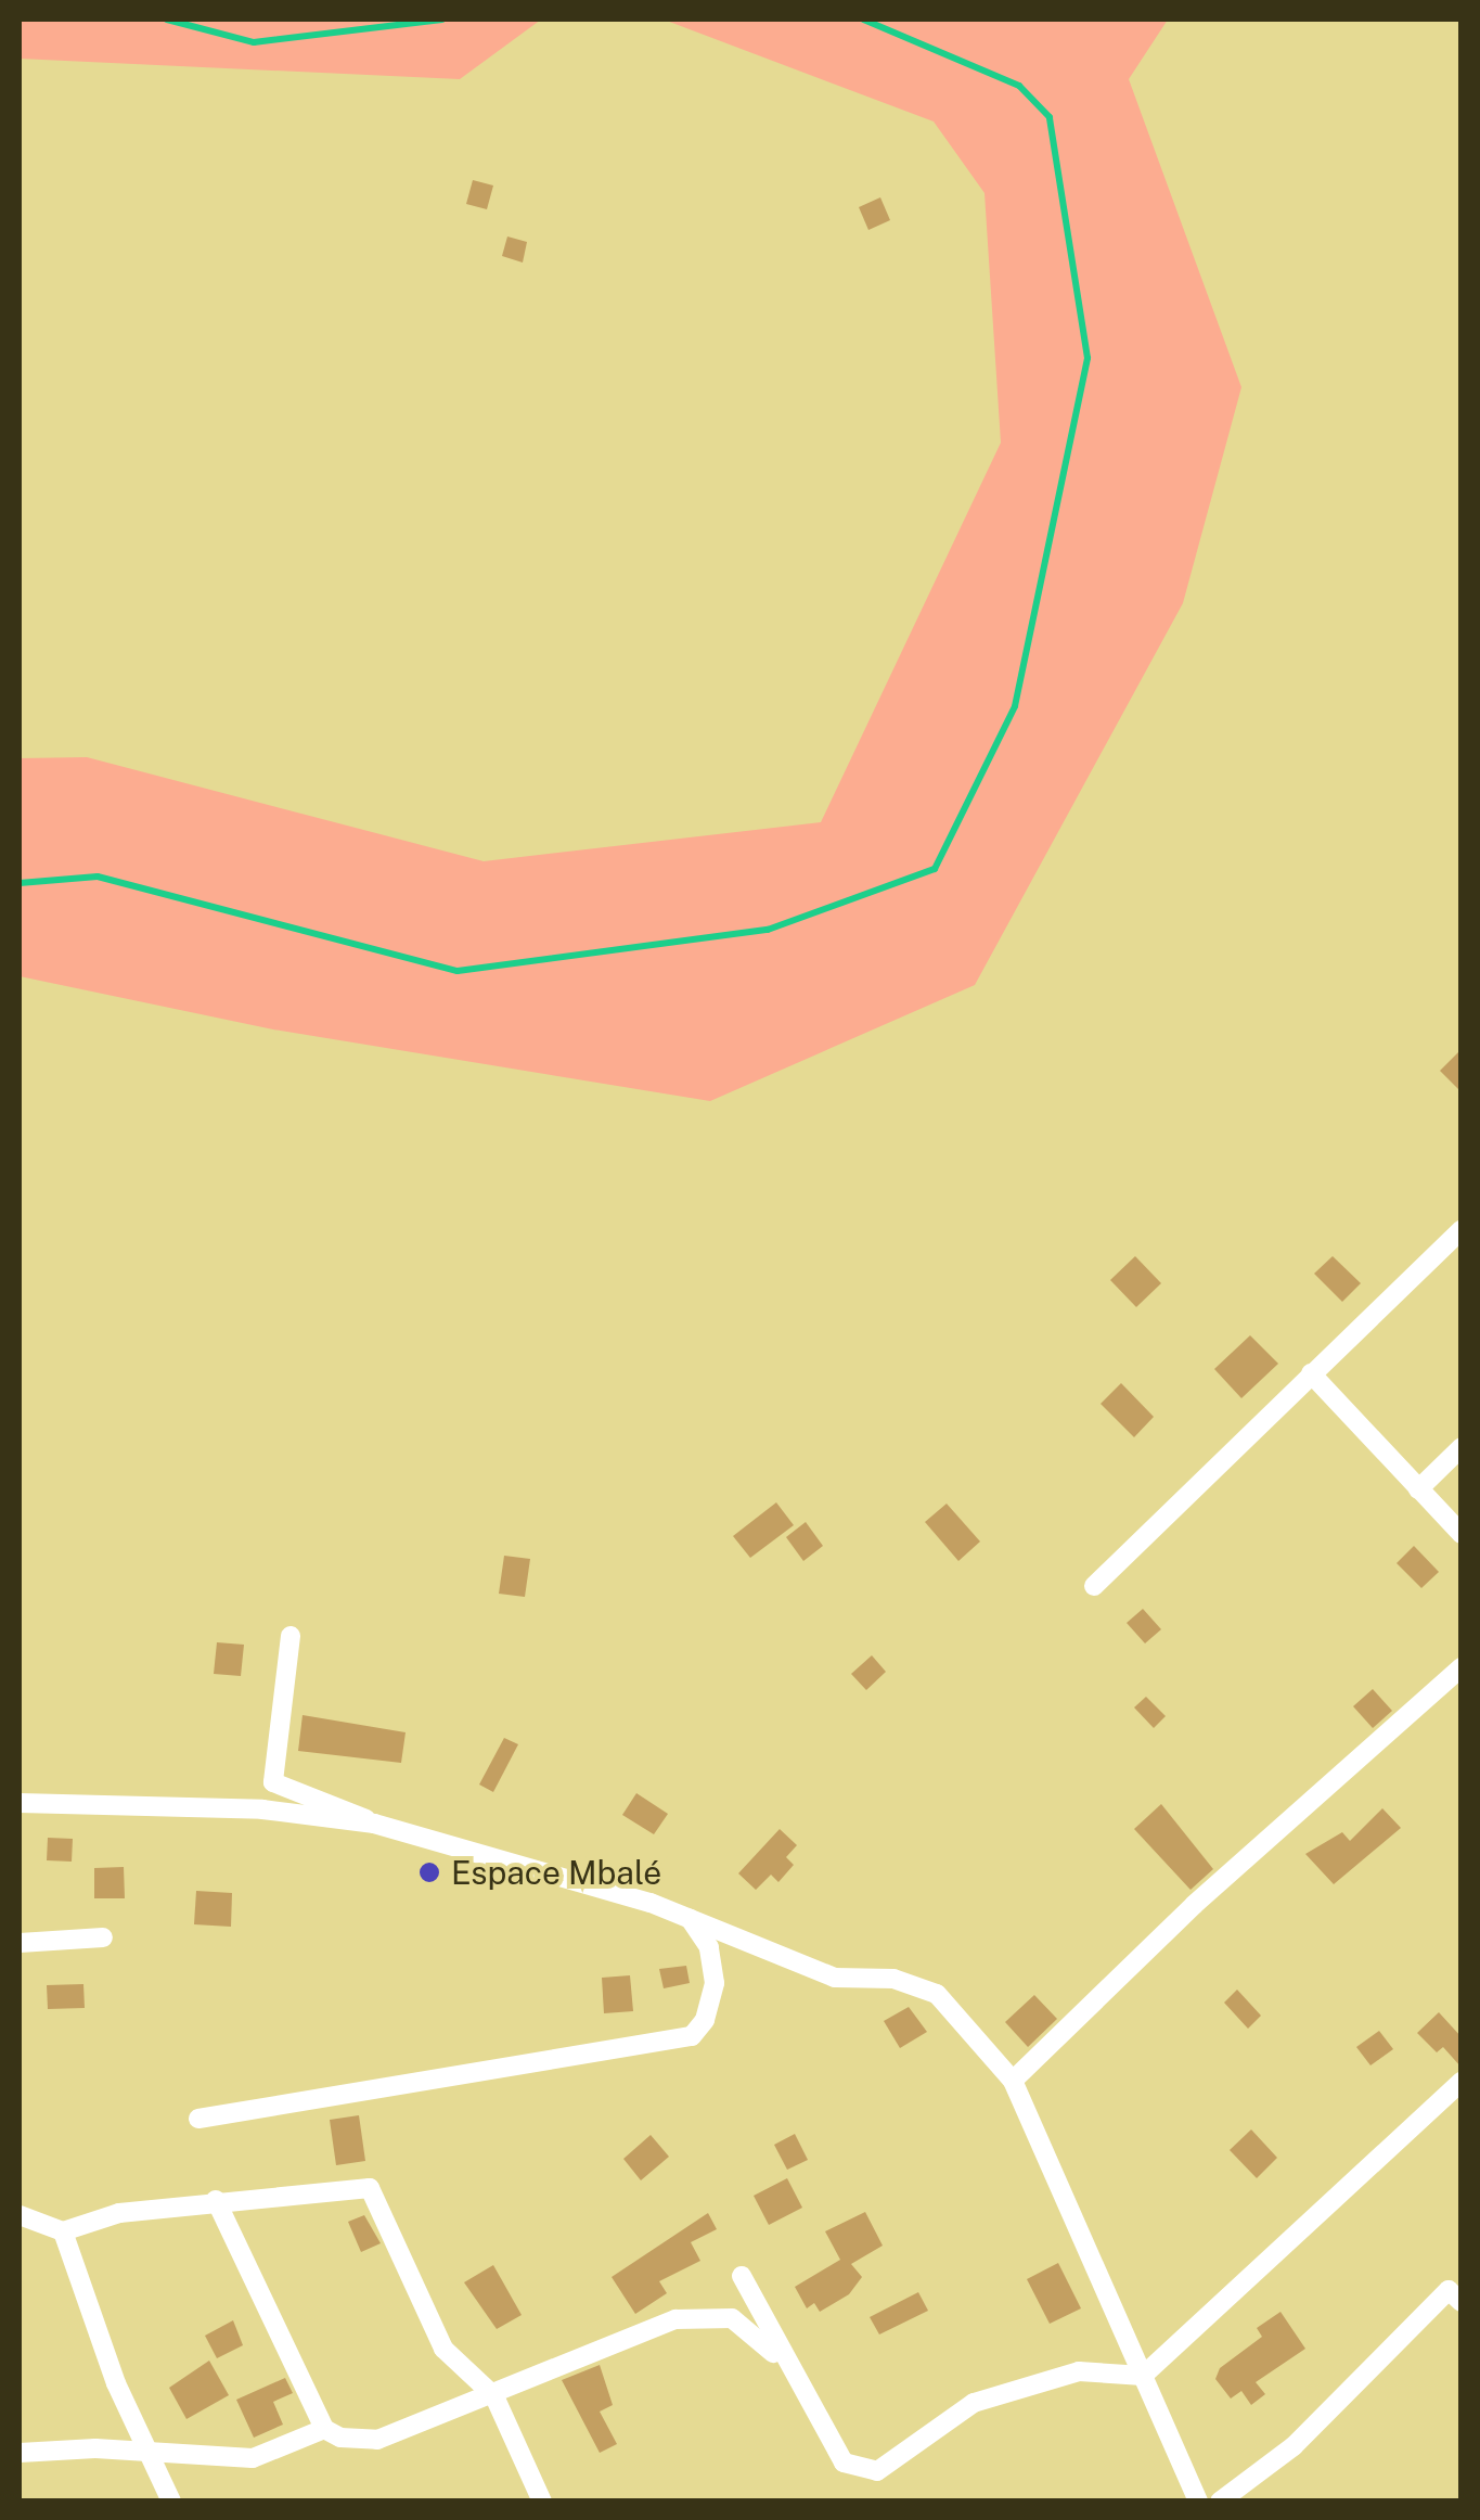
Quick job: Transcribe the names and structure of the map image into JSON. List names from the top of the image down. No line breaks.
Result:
{"places":["Espace Mbalé"]}
